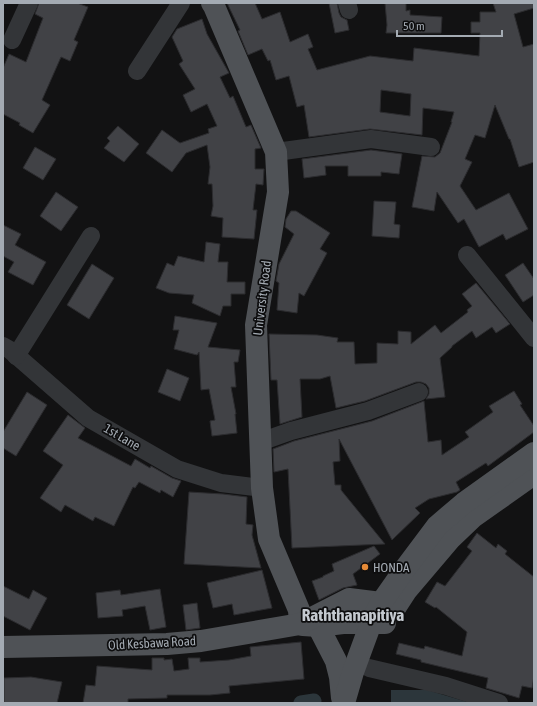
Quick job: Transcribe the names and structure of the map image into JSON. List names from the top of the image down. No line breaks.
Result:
{"streets":{"main road":["University Road","Old Kesbawa Road"],"street":["1st Lane"]},"crossings":[["University Road","1st Lane"],["University Road","Old Kesbawa Road"]],"districts":["Raththanapitiya"],"places":["HONDA"],"scale_bar":"50 m"}
